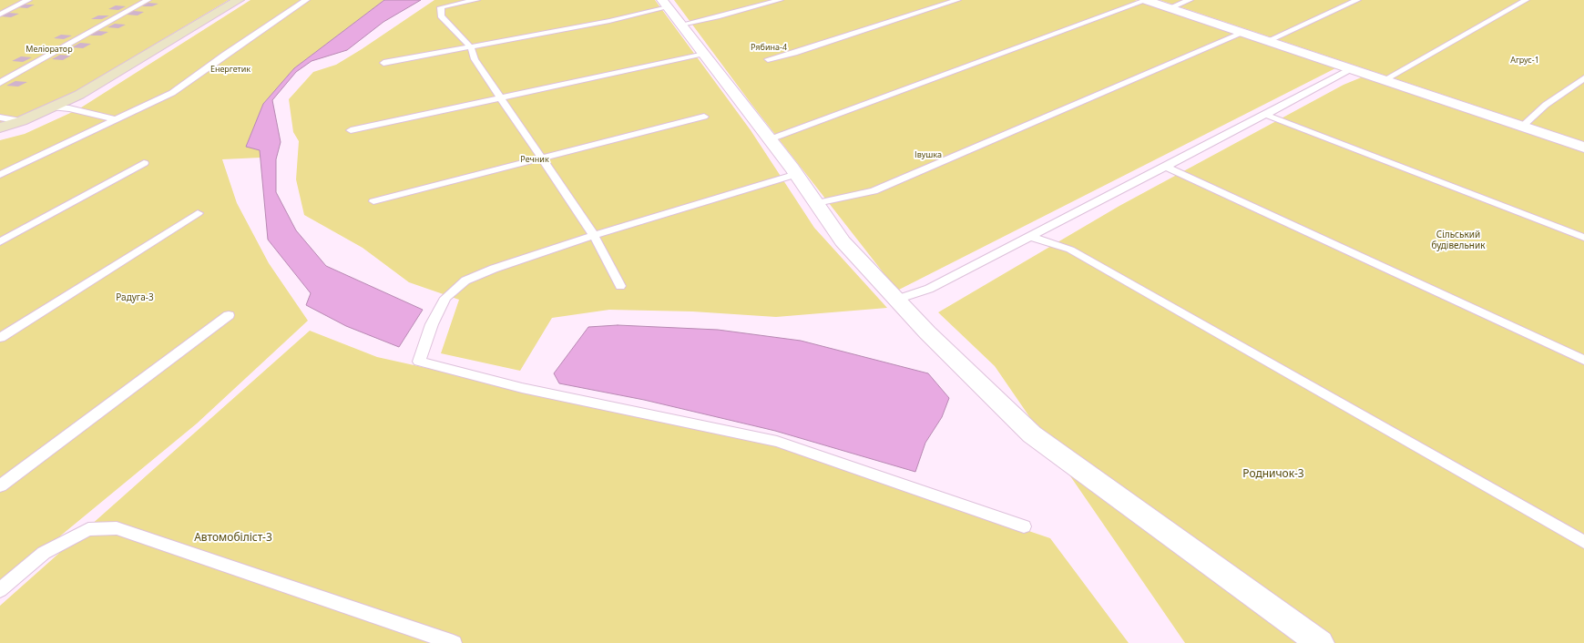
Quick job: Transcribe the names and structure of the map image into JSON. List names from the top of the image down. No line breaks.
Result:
{"parks":["Рябина-4","Меліоратор","Агрус-1","Енергетик","Івушка","Речник","Сільський будівельник","Радуга-3","Родничок-3","Автомобіліст-3"]}
